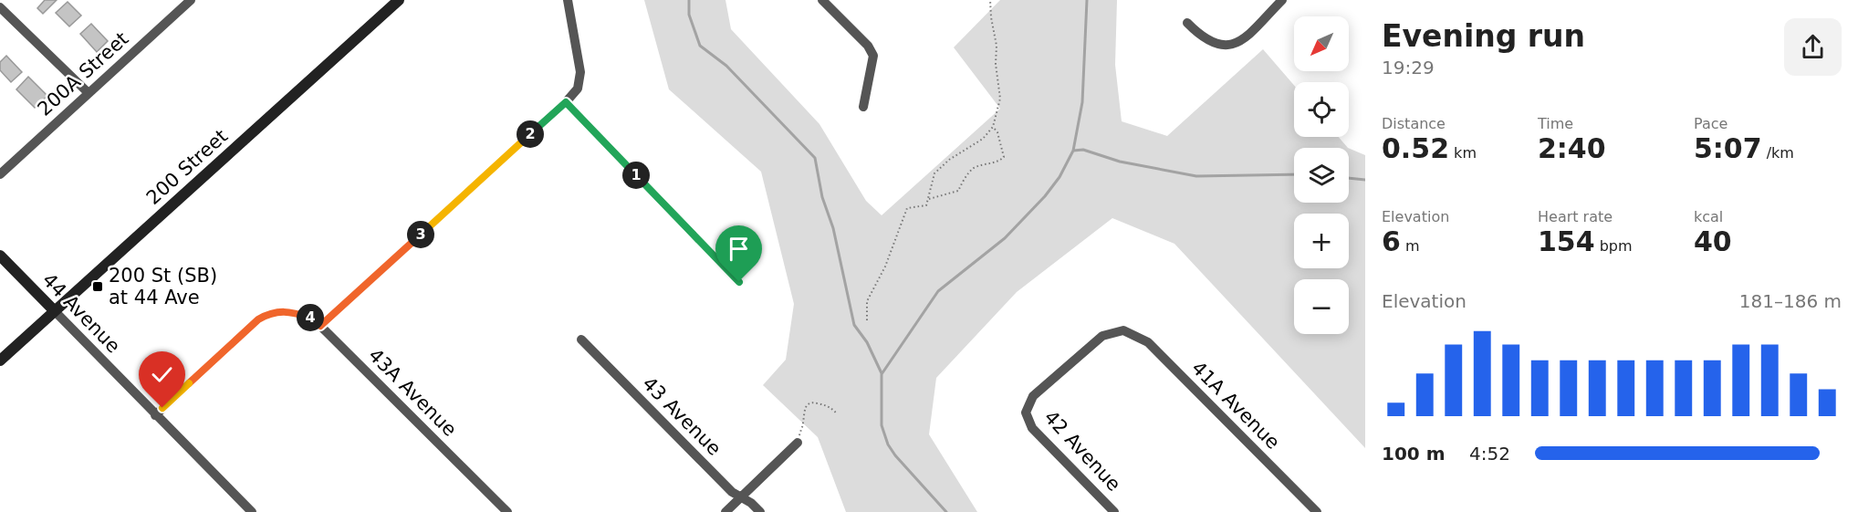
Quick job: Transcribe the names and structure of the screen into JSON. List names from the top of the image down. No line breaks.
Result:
{"streets":{"main road":["200 Street","44 Avenue"],"street":["200A Street","43A Avenue","41A Avenue","43 Avenue","42 Avenue"]},"crossings":[["200 Street","44 Avenue"],["44 Avenue","43A Avenue"],["41A Avenue","42 Avenue"]],"places":{"transit":["200 St (SB) at 44 Ave"]},"north":"bottom left","page":{"heading":["Evening run","19:29"],"map_buttons":["+","−"],"stats":[["Distance","0.52 km"],["Time","2:40"],["Pace","5:07 /km"],["Elevation","6 m"],["Heart rate","154 bpm"],["kcal","40"]],"pins":["2","1","3","4"],"chart":["Elevation","181–186 m"],"list":[{"name":"100 m","note":"4:52"}]}}
